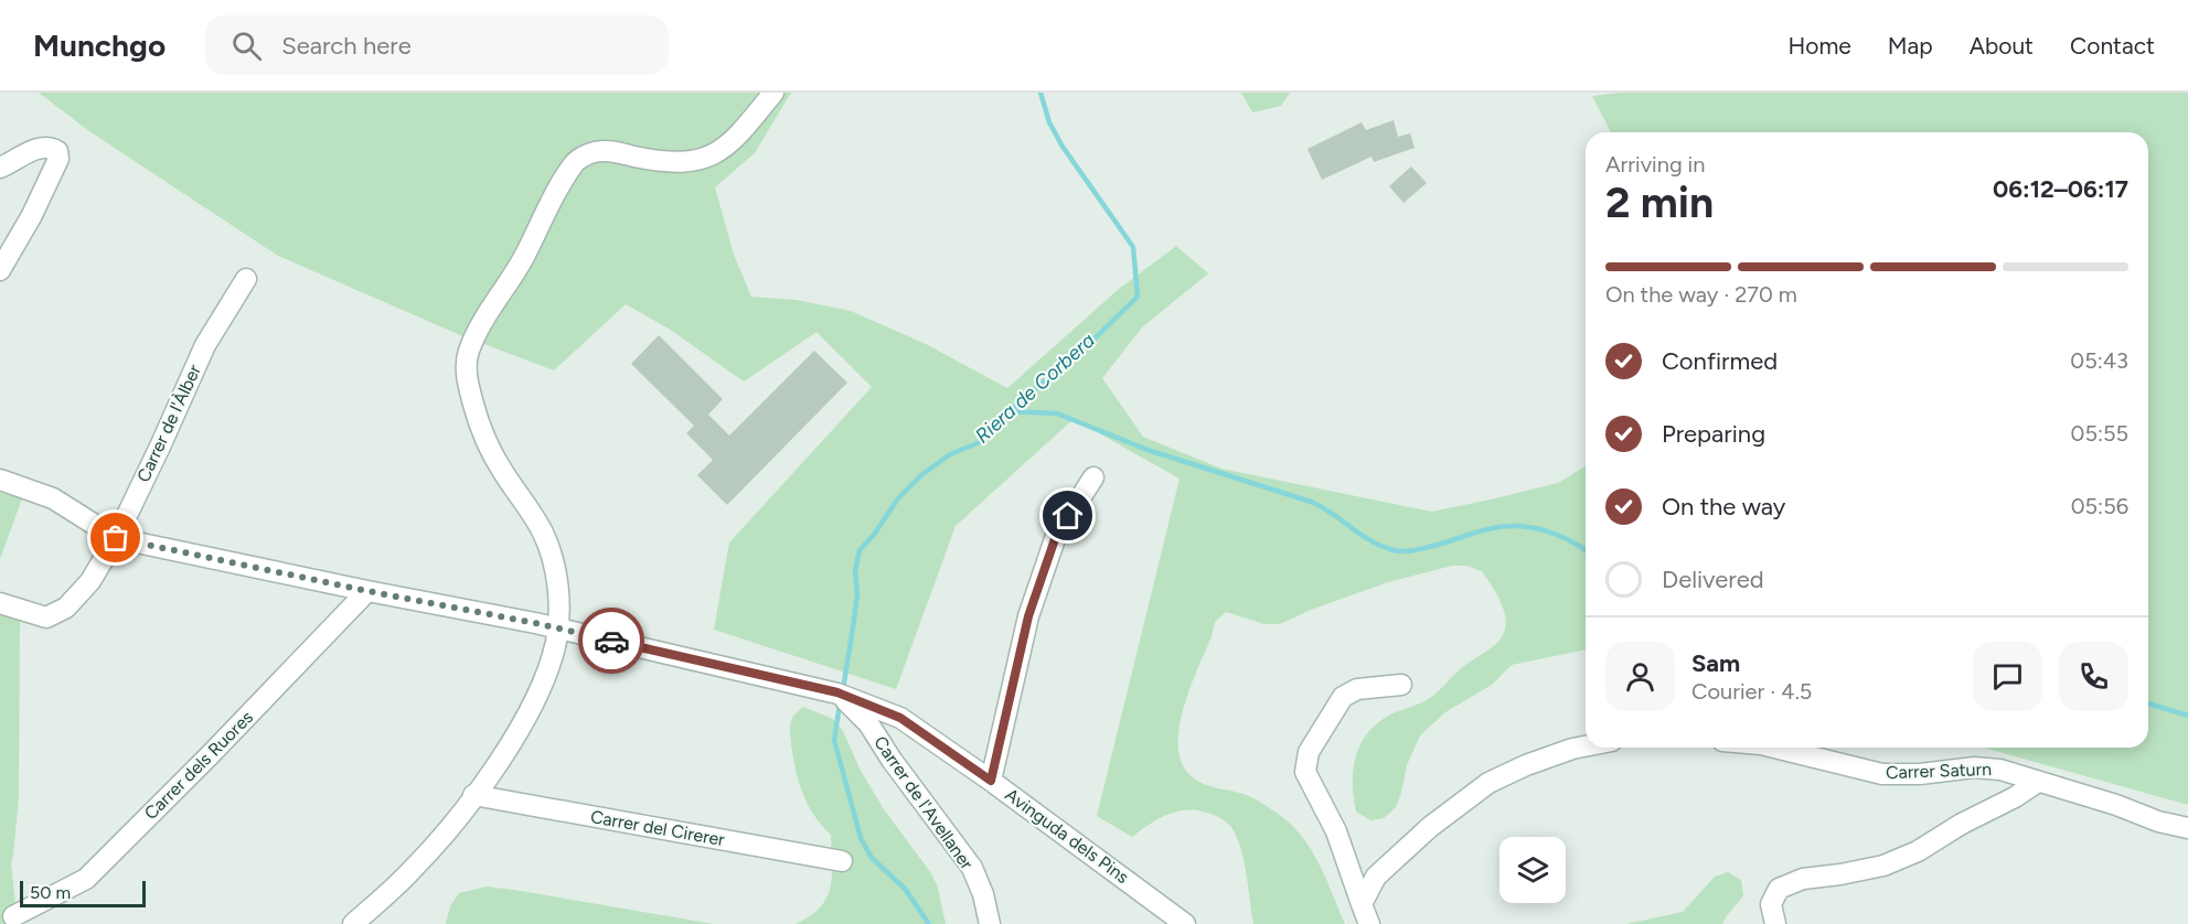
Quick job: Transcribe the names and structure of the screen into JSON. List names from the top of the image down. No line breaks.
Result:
{"streets":{"street":["Carrer de l'Àlber","Carrer dels Ruores","Carrer Saturn","Carrer de l'Avellaner","Carrer del Cirerer","Avinguda dels Pins"]},"crossings":[["Carrer de l'Àlber","Avinguda dels Pins"],["Carrer dels Ruores","Avinguda dels Pins"],["Carrer de l'Avellaner","Avinguda dels Pins"]],"water":["Riera de Corbera"],"scale_bar":"50 m","page":{"header":"Munchgo","search":"Search here","nav":["Home","Map","About","Contact"],"heading":["2 min","Arriving in","06:12–06:17"],"panel":["Sam","Courier · 4.5"],"bar":"On the way · 270 m","list":[["Confirmed","05:43"],["Preparing","05:55"],["On the way","05:56"],"Delivered"],"scale":"50 m"}}
